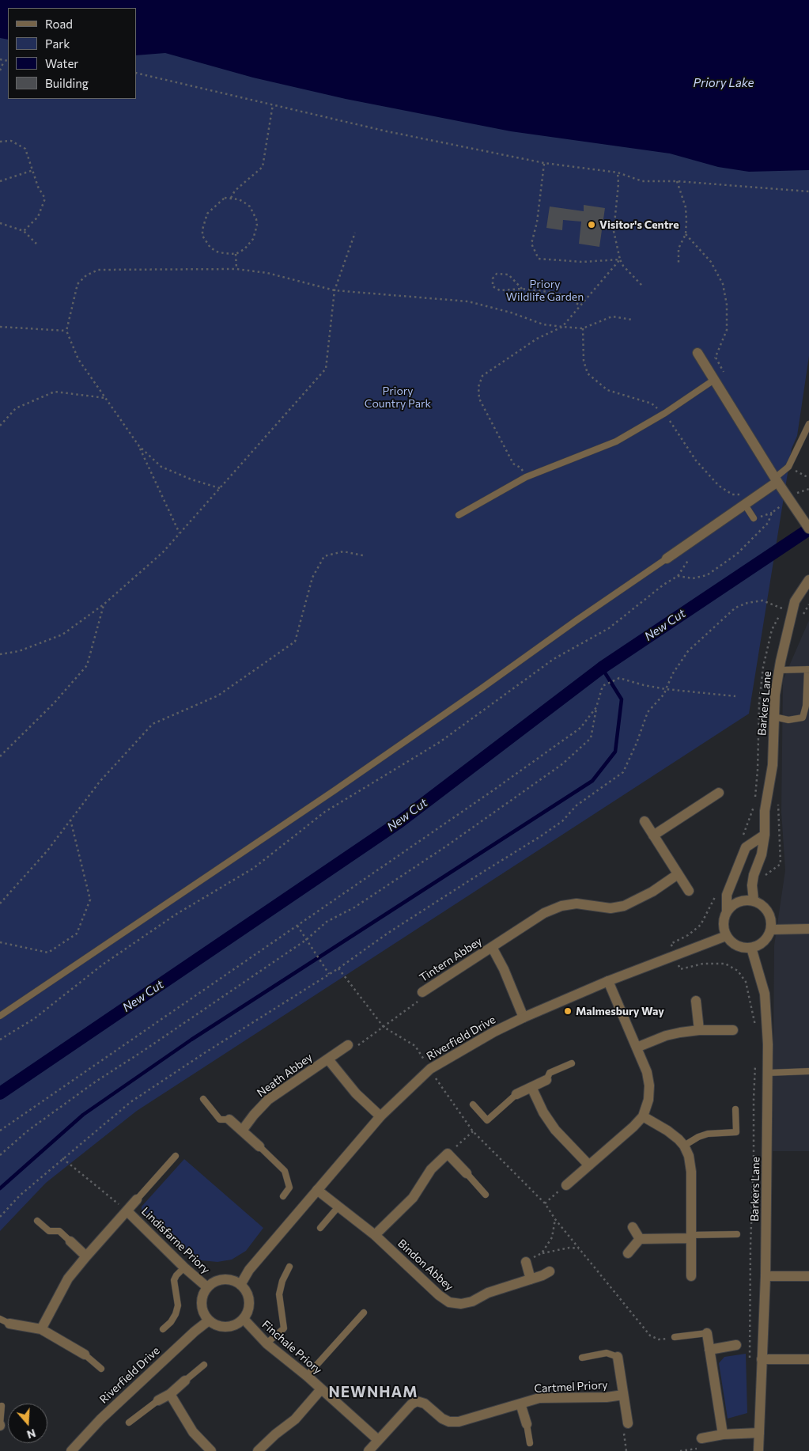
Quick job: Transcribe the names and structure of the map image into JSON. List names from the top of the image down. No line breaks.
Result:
{"streets":{"street":["Barkers Lane","Tintern Abbey","Riverfield Drive","Neath Abbey","Lindisfarne Priory","Bindon Abbey","Finchale Priory","Cartmel Priory"]},"crossings":[["Barkers Lane","Riverfield Drive"],["Tintern Abbey","Riverfield Drive"],["Riverfield Drive","Neath Abbey"],["Riverfield Drive","Lindisfarne Priory"],["Riverfield Drive","Bindon Abbey"],["Riverfield Drive","Finchale Priory"],["Lindisfarne Priory","Finchale Priory"],["Finchale Priory","Cartmel Priory"]],"districts":["NEWNHAM"],"water":["Priory Lake","New Cut"],"parks":["Priory Wildlife Garden","Priory Country Park"],"places":["Visitor's Centre","Malmesbury Way"],"legend":["Road","Park","Water","Building"],"north":"bottom"}
